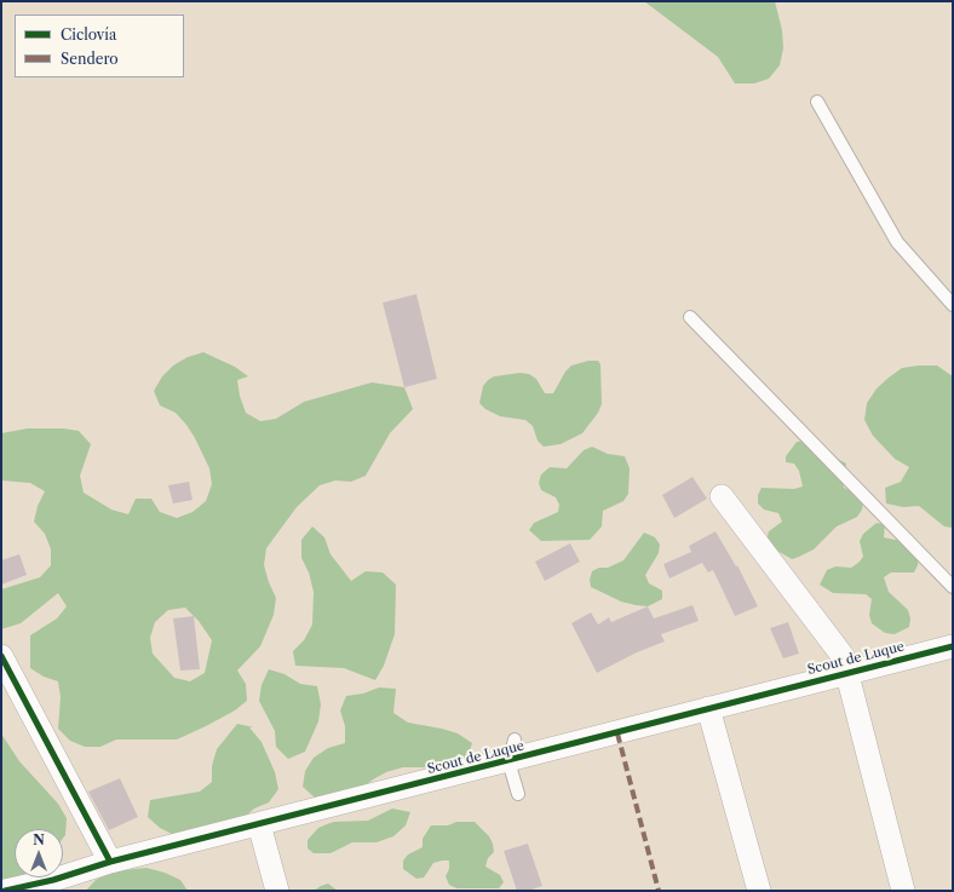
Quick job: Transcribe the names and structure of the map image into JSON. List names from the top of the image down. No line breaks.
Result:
{"streets":{"street":["Scout de Luque"]},"legend":["Ciclovía","Sendero"],"north":"top"}
